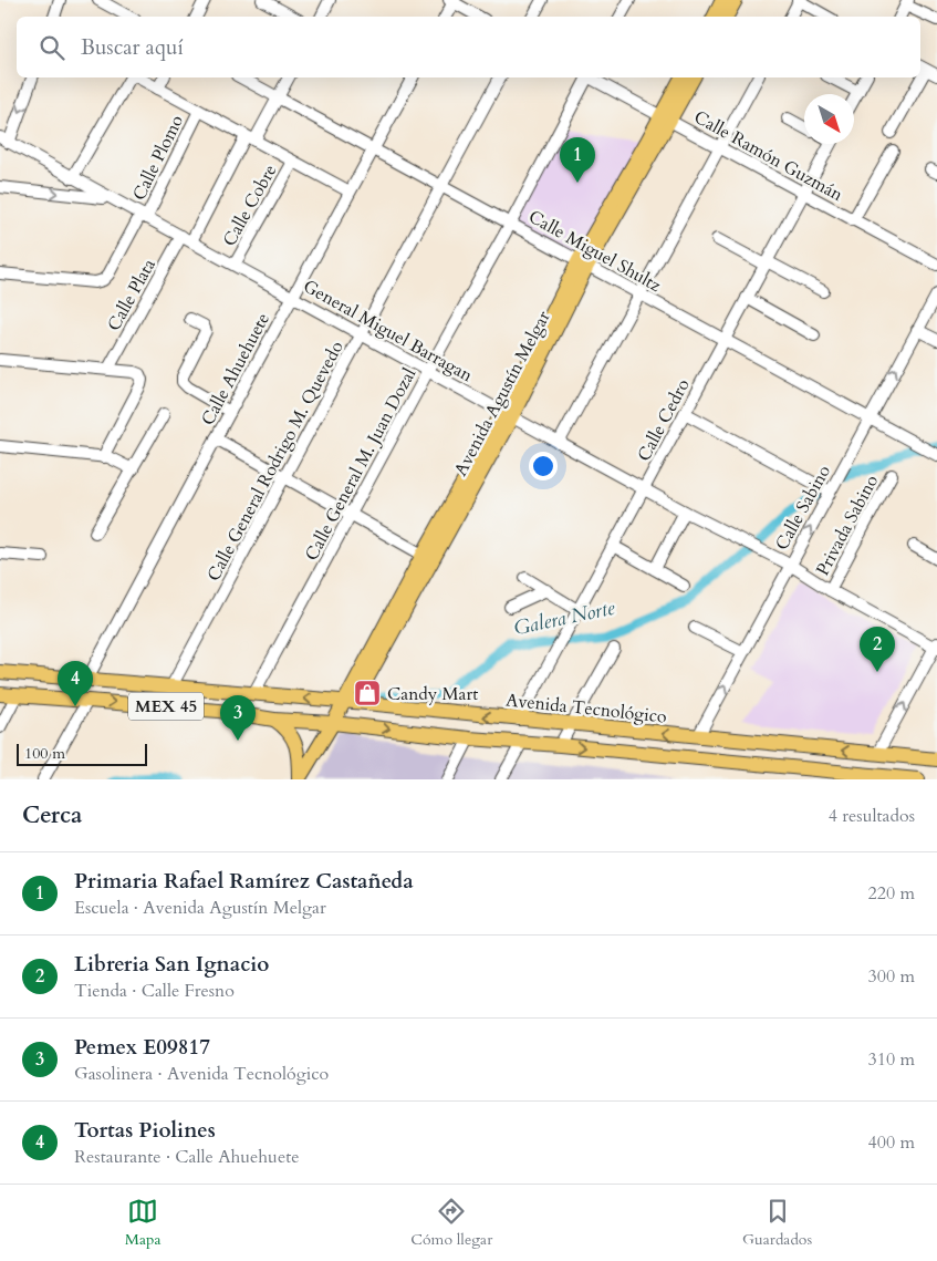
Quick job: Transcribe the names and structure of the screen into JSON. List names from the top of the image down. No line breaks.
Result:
{"streets":{"main road":["Avenida Agustín Melgar","MEX 45","Avenida Tecnológico"],"street":["Calle Ramón Guzmán","Calle Plomo","Calle Cobre","Calle Miguel Shultz","Calle Plata","General Miguel Barragan","Calle Ahuehuete","Calle Cedro","Calle General Rodrigo M. Quevedo","Calle General M. Juan Dozal","Calle Sabino","Privada Sabino"]},"crossings":[["Calle Ramón Guzmán","Avenida Agustín Melgar"],["Calle Ramón Guzmán","Calle Cedro"],["Calle Plomo","General Miguel Barragan"],["Calle Cobre","General Miguel Barragan"],["Calle Miguel Shultz","Calle Plata"],["Calle Miguel Shultz","Calle Ahuehuete"],["Calle Miguel Shultz","Avenida Agustín Melgar"],["Calle Miguel Shultz","Calle Cedro"],["Calle Miguel Shultz","Calle General Rodrigo M. Quevedo"],["Calle Miguel Shultz","Calle General M. Juan Dozal"],["Calle Miguel Shultz","Calle Sabino"],["Calle Plata","General Miguel Barragan"],["General Miguel Barragan","Calle Ahuehuete"],["General Miguel Barragan","Avenida Agustín Melgar"],["General Miguel Barragan","Calle Cedro"],["General Miguel Barragan","Calle General Rodrigo M. Quevedo"],["General Miguel Barragan","Calle General M. Juan Dozal"],["General Miguel Barragan","Calle Sabino"],["General Miguel Barragan","Privada Sabino"],["Calle Ahuehuete","Avenida Tecnológico"],["Avenida Agustín Melgar","MEX 45"],["Avenida Agustín Melgar","Avenida Tecnológico"],["Calle Cedro","Avenida Tecnológico"],["Calle General Rodrigo M. Quevedo","Avenida Tecnológico"],["Calle General M. Juan Dozal","Avenida Tecnológico"],["Calle Sabino","Avenida Tecnológico"]],"one_way":["Calle Sabino"],"water":["Galera Norte"],"places":{"shop":["Candy Mart"]},"scale_bar":"100 m","north":"bottom right","page":{"search":"Buscar aquí","pins":["1","2","4","3"],"scale":"100 m","heading":["Cerca","4 resultados"],"list":[{"mark":"1","name":"Primaria Rafael Ramírez Castañeda","note":"Escuela · Avenida Agustín Melgar","value":"220 m"},{"mark":"2","name":"Libreria San Ignacio","note":"Tienda · Calle Fresno","value":"300 m"},{"mark":"3","name":"Pemex E09817","note":"Gasolinera · Avenida Tecnológico","value":"310 m"},{"mark":"4","name":"Tortas Piolines","note":"Restaurante · Calle Ahuehuete","value":"400 m"}],"nav":["Mapa","Cómo llegar","Guardados"]}}
